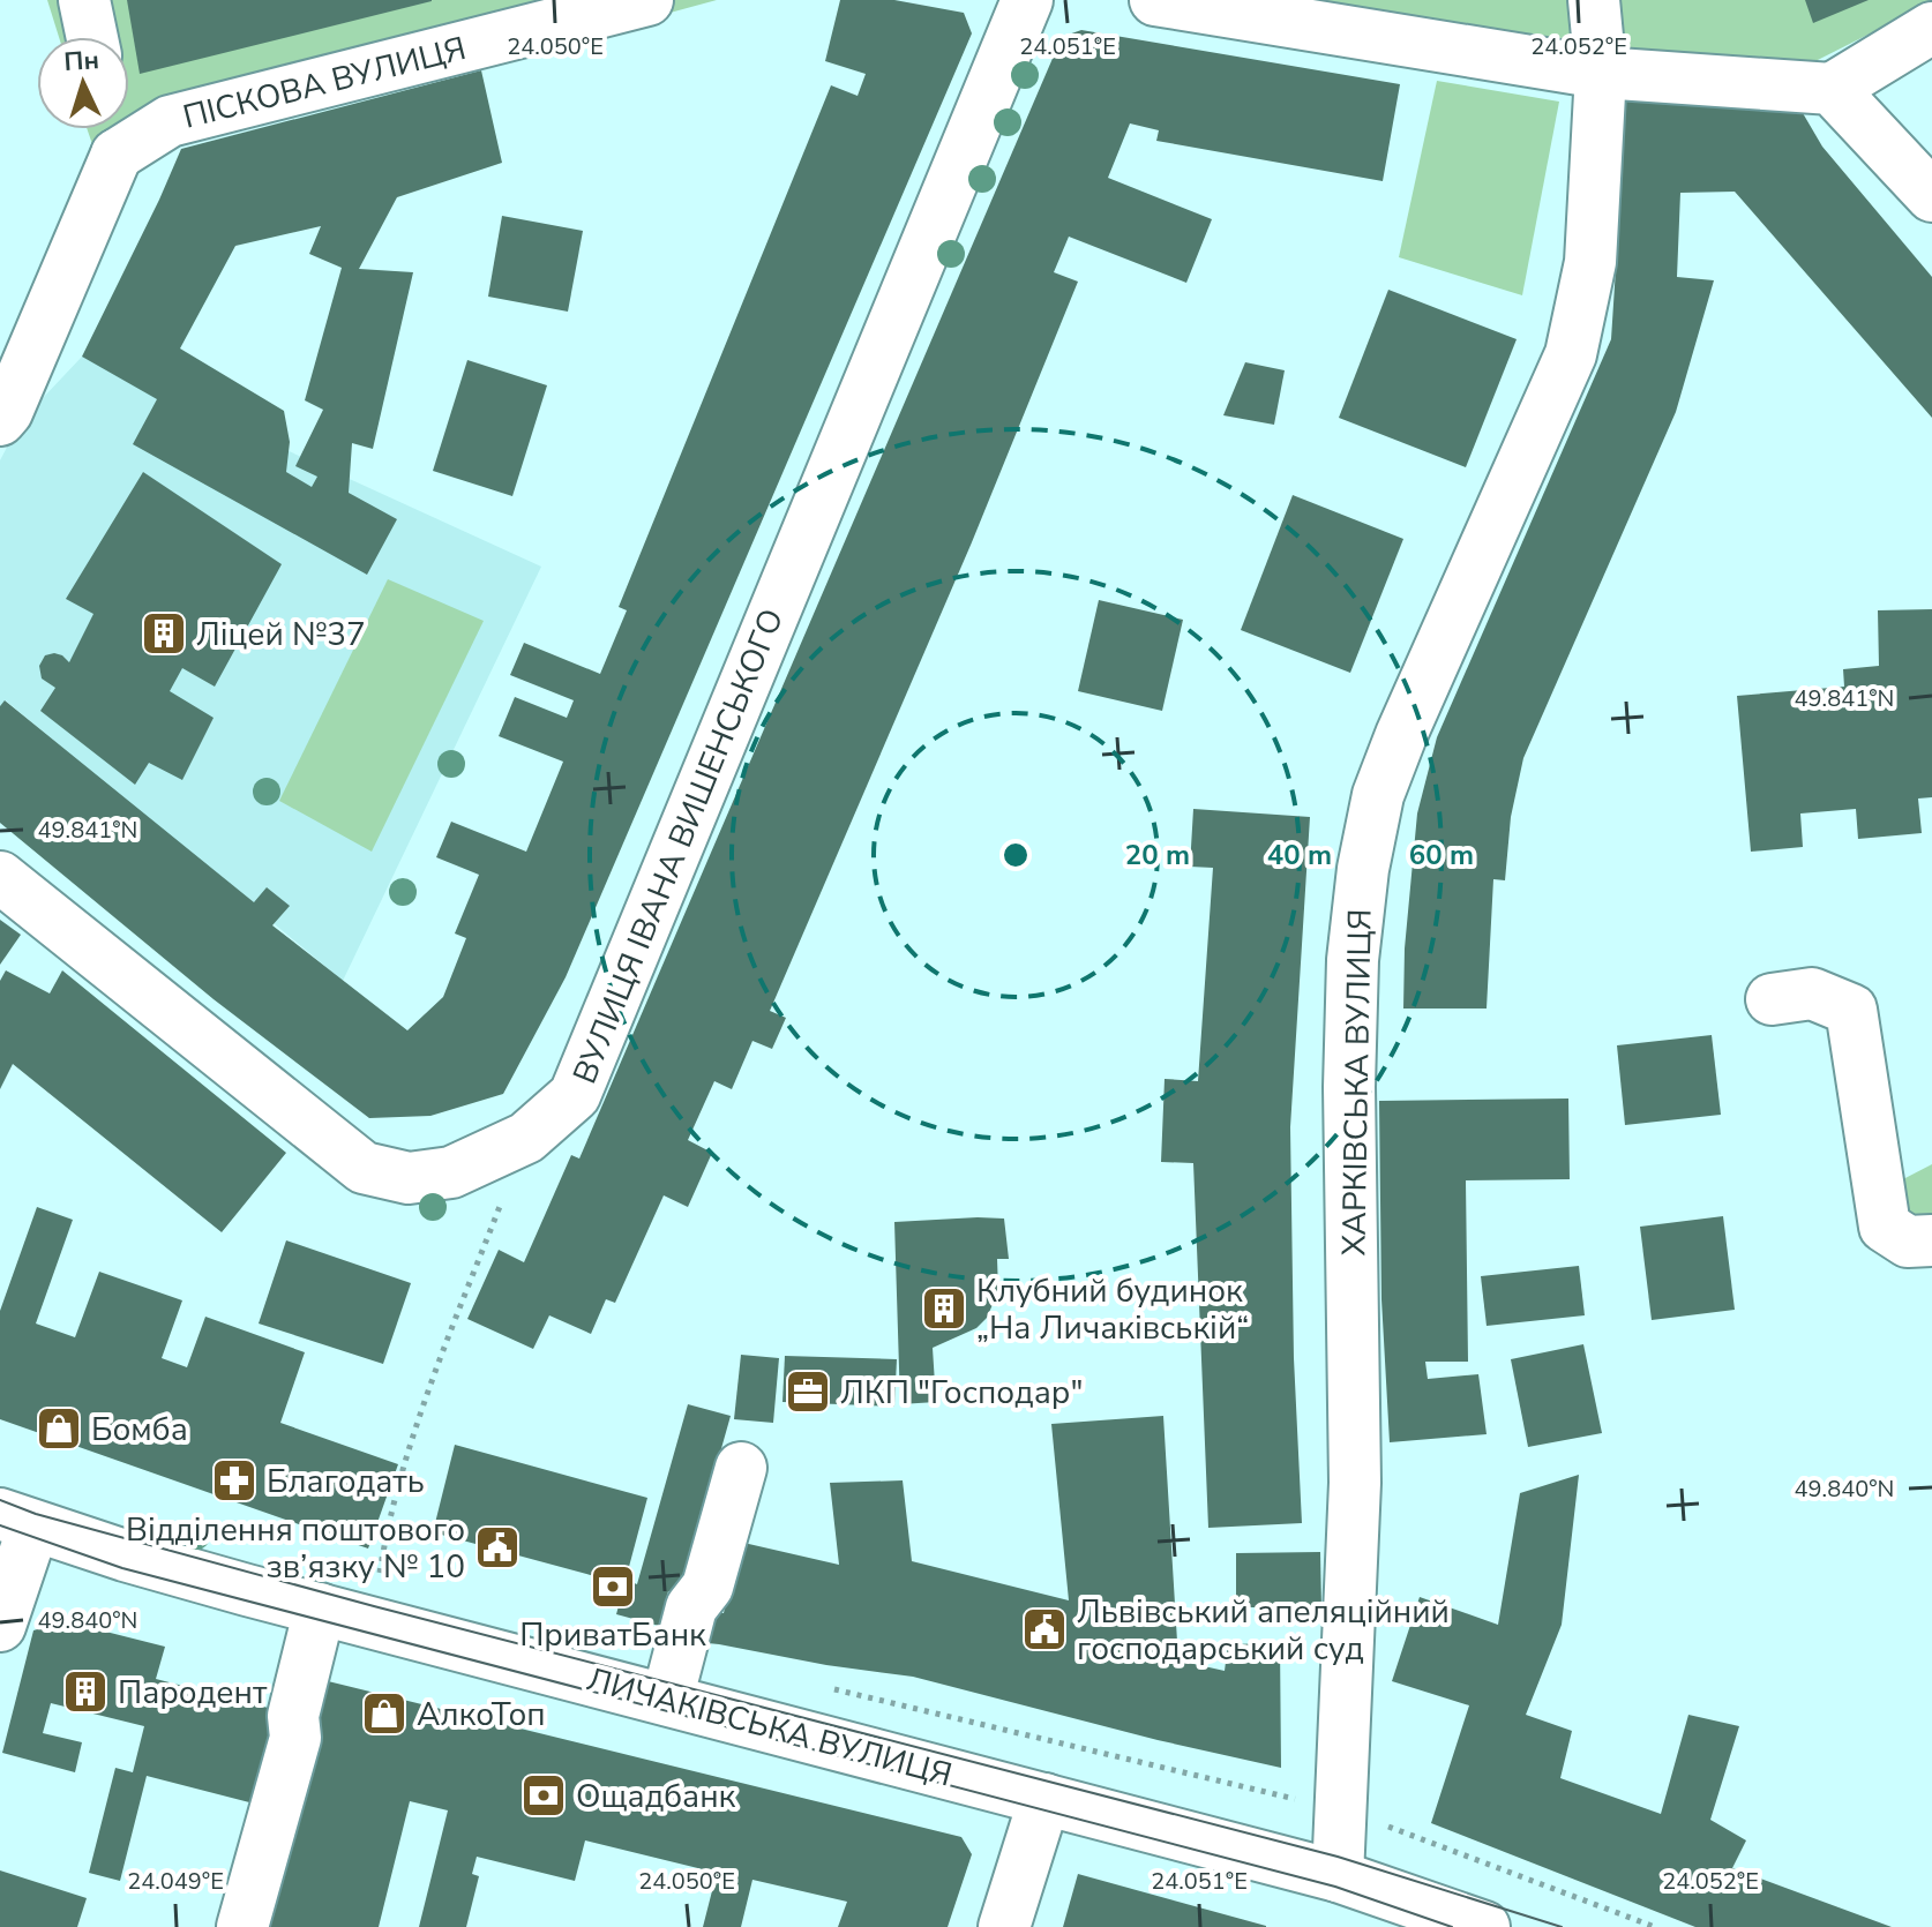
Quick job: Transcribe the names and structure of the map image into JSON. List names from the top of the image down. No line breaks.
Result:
{"streets":{"street":["ПІСКОВА ВУЛИЦЯ","ВУЛИЦЯ ІВАНА ВИШЕНСЬКОГО","ХАРКІВСЬКА ВУЛИЦЯ","ЛИЧАКІВСЬКА ВУЛИЦЯ"]},"crossings":[["ХАРКІВСЬКА ВУЛИЦЯ","ЛИЧАКІВСЬКА ВУЛИЦЯ"]],"places":{"building":["Ліцей №37","Клубний будинок „На Личаківській“","Пародент"],"office":["ЛКП \"Господар\""],"shop":["Бомба","АлкоТоп"],"pharmacy":["Благодать"],"public building":["Відділення поштового зв’язку № 10","Львівський апеляційний господарський суд"],"bank":["ПриватБанк","Ощадбанк"]},"north":"top","coordinates":["24.050°E","24.051°E","24.052°E","49.841°N","49.840°N","24.049°E"],"rings":["20 m","40 m","60 m"]}
